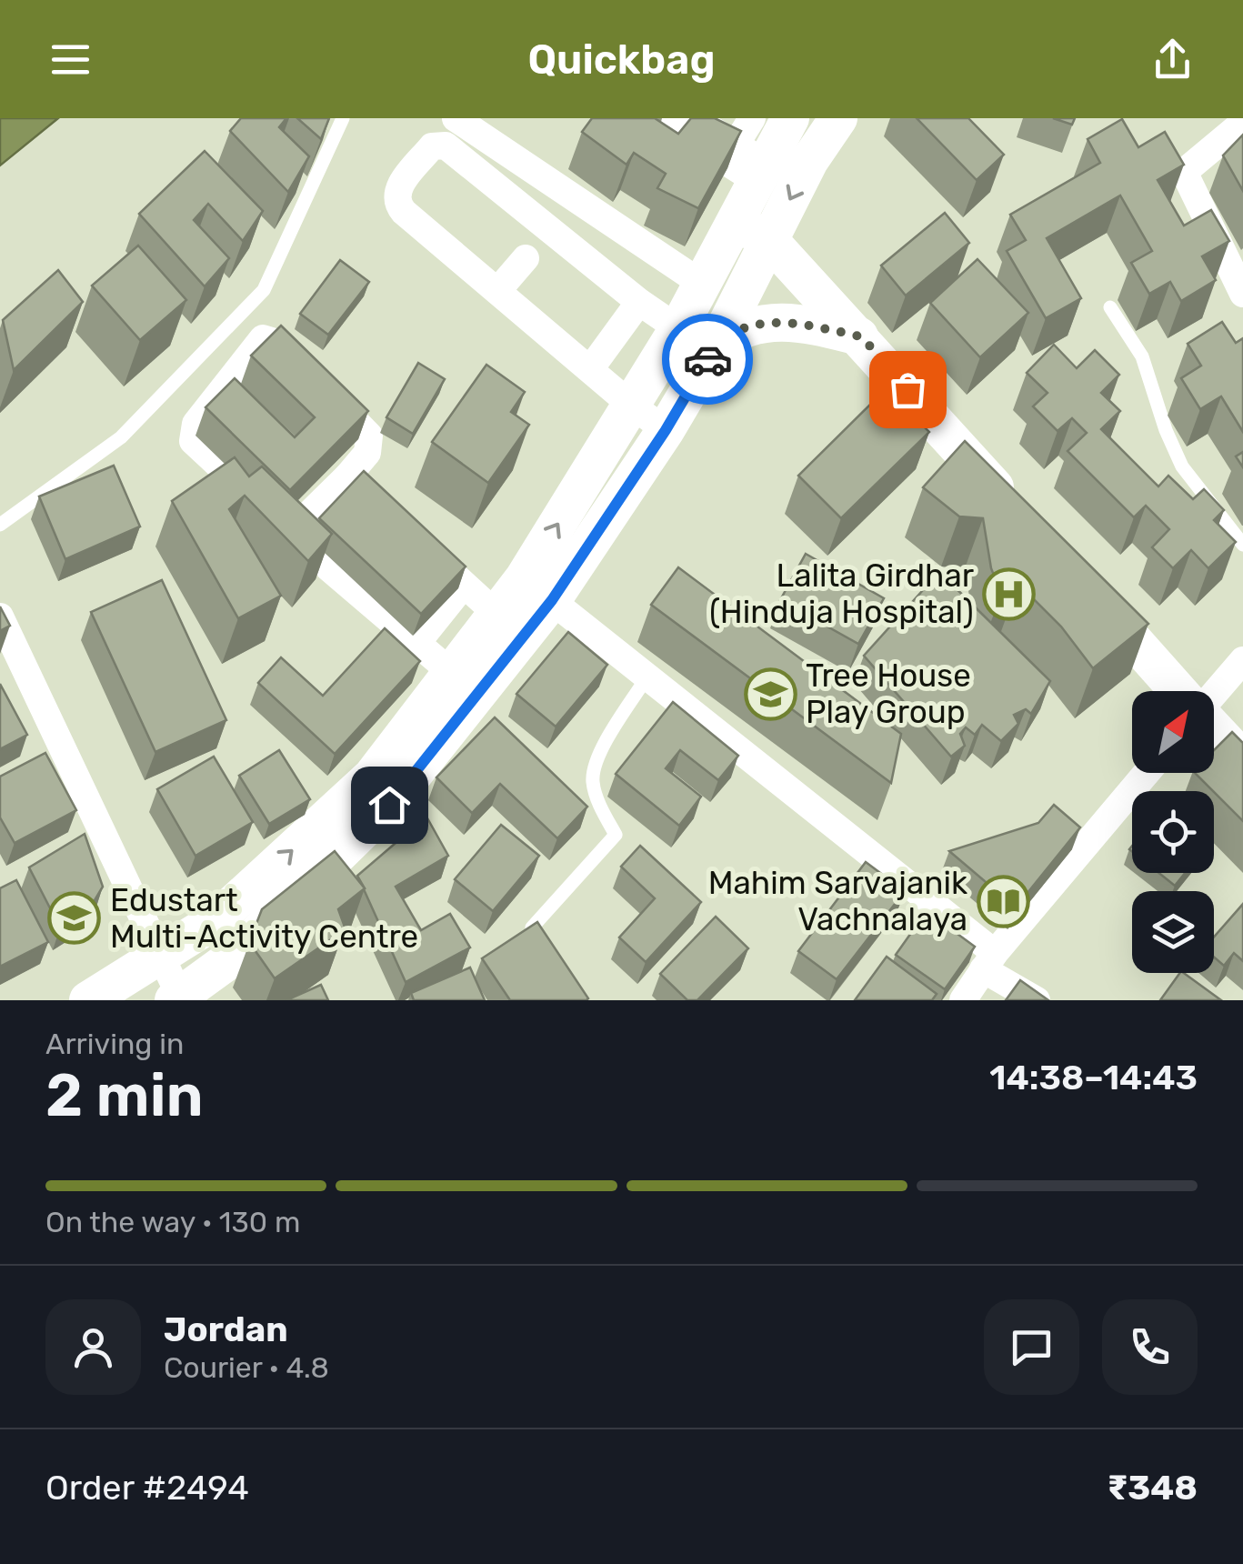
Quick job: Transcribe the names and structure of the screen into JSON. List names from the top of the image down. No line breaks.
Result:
{"places":{"hospital":["Lalita Girdhar (Hinduja Hospital)"],"school or university":["Tree House Play Group","Edustart Multi-Activity Centre"],"library":["Mahim Sarvajanik Vachnalaya"]},"north":"top right","page":{"header":"Quickbag","heading":["2 min","Arriving in","14:38–14:43"],"panel":["Jordan","Courier · 4.8","Order #2494","₹348"],"bar":"On the way · 130 m"}}
